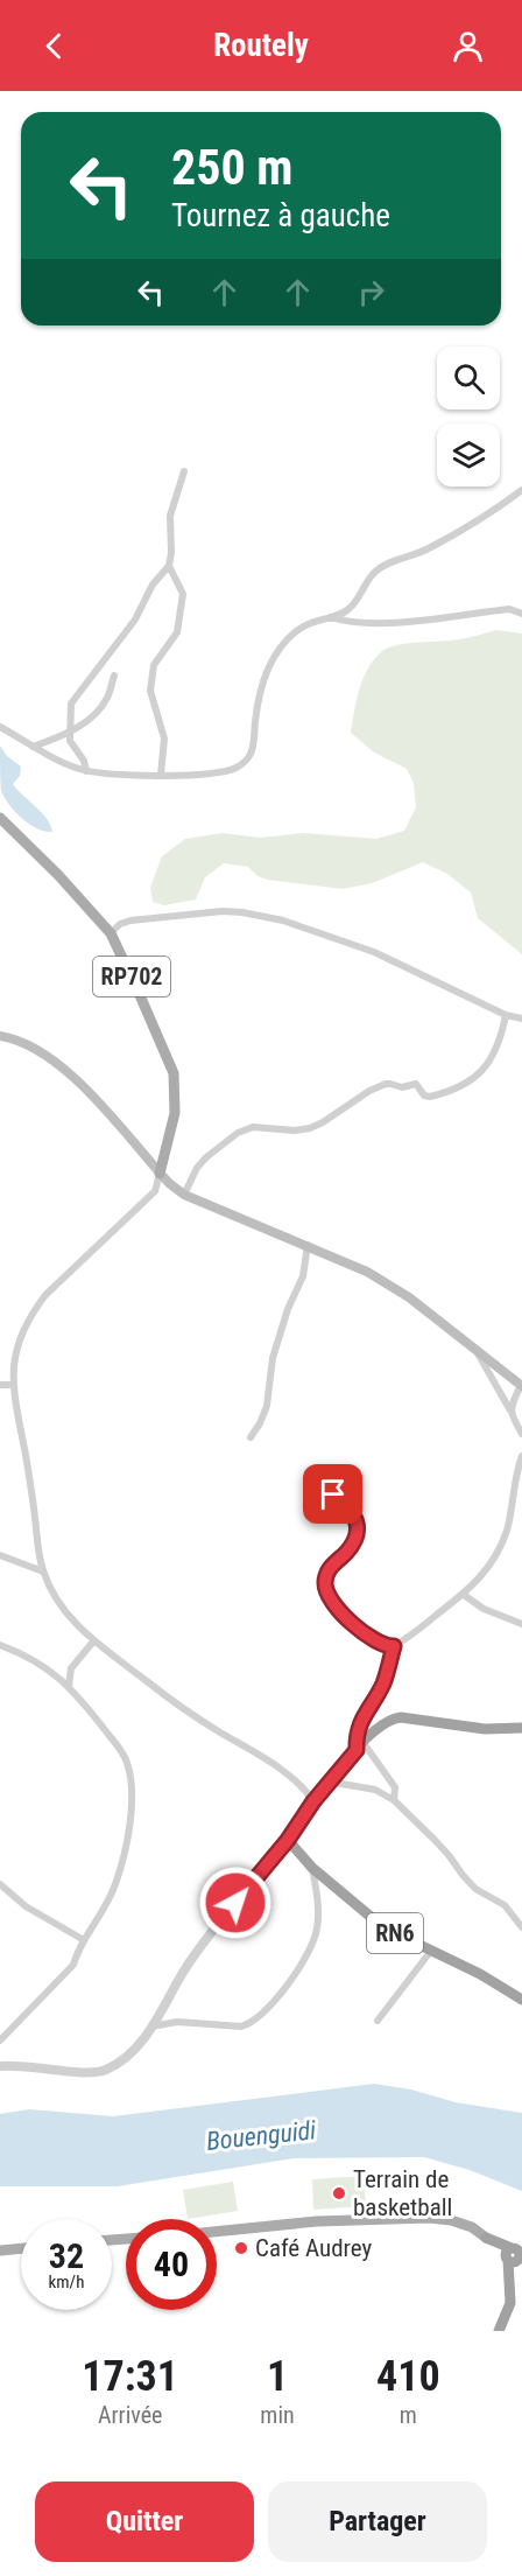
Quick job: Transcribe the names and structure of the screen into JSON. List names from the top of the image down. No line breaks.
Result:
{"streets":{"highway":["RN6"],"main road":["RP702"]},"water":["Bouenguidi"],"places":["Terrain de basketball","Café Audrey"],"page":{"header":"Routely","turn":["250 m","Tournez à gauche"],"speed":"32 km/h","limit":"40","eta":["17:31","Arrivée","1","min","410","m"],"buttons":["Quitter","Partager"]}}
